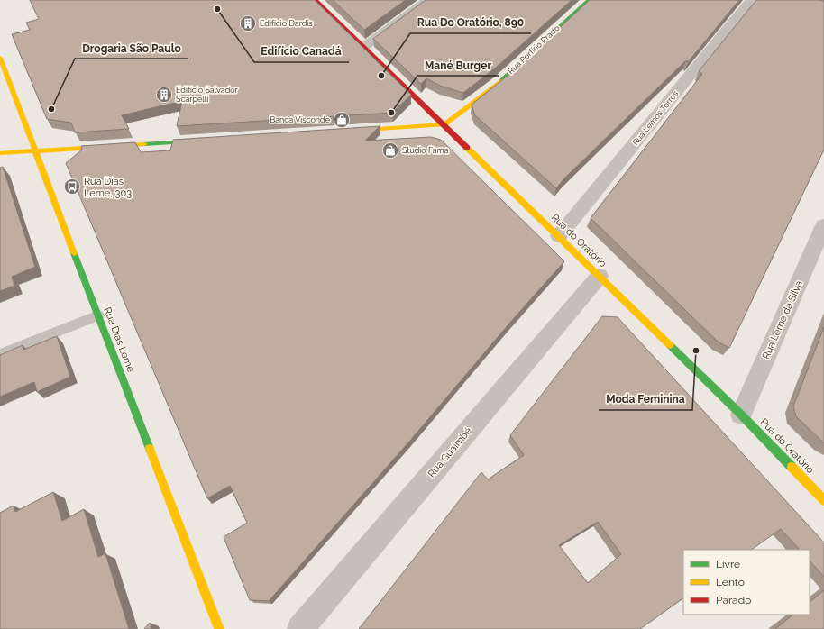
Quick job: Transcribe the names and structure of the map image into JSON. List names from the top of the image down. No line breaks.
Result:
{"streets":{"street":["Rua Porfírio Prado","Rua Lemos Torres","Rua do Oratório","Rua Leme da Silva","Rua Dias Leme","Rua Guaimbé"]},"crossings":[["Rua Porfírio Prado","Rua do Oratório"],["Rua Lemos Torres","Rua do Oratório"],["Rua do Oratório","Rua Leme da Silva"],["Rua do Oratório","Rua Guaimbé"]],"places":{"other":["Edifício Canadá","Rua Do Oratório, 890","Drogaria São Paulo","Mané Burger","Moda Feminina"],"building":["Edifício Dardis","Edifício Salvador Scarpelli"],"shop":["Banca Visconde","Studio Fama"],"bus stop":["Rua Dias Leme, 303"]},"legend":["Livre","Lento","Parado"]}
